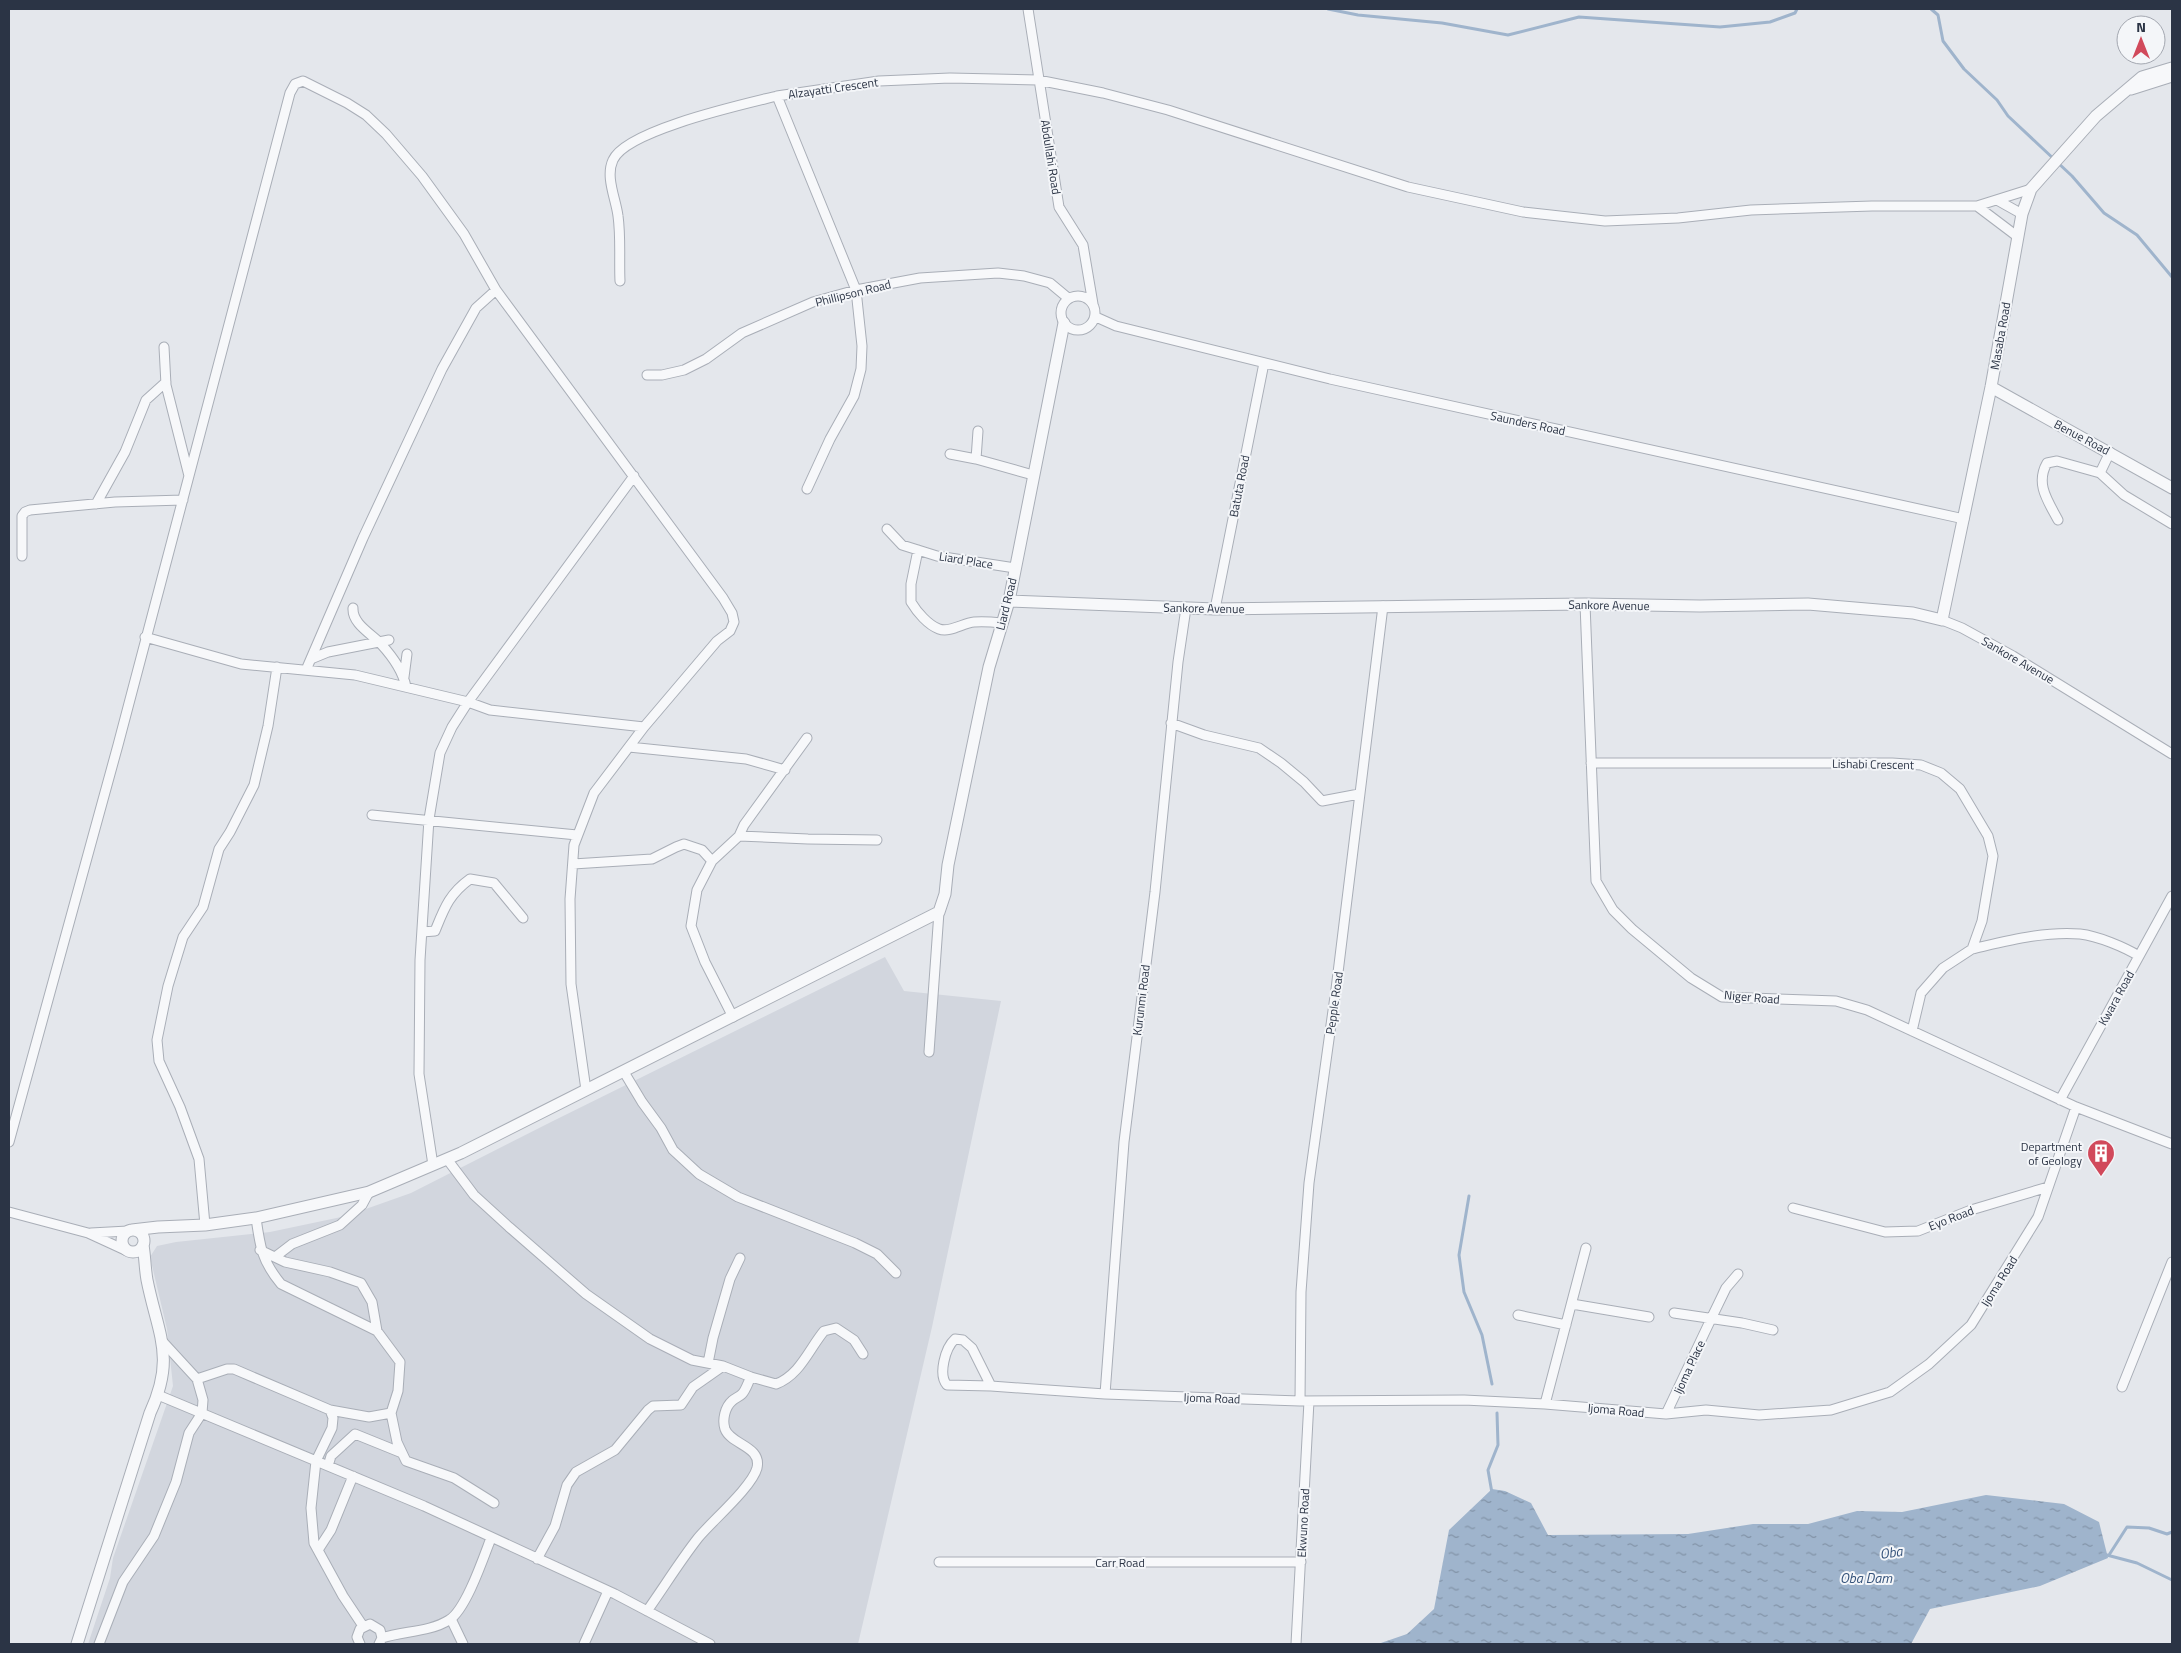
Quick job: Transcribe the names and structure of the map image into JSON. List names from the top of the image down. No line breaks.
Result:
{"streets":{"street":["Alzayatti Crescent","Abdullahi Road","Phillipson Road","Masaba Road","Saunders Road","Benue Road","Batuta Road","Liard Place","Liard Road","Sankore Avenue","Lishabi Crescent","Niger Road","Kwara Road","Kurunmi Road","Pepple Road","Eyo Road","Ijoma Road","Ijoma Place","Ekwuno Road","Carr Road"]},"crossings":[["Alzayatti Crescent","Abdullahi Road"],["Alzayatti Crescent","Phillipson Road"],["Alzayatti Crescent","Masaba Road"],["Abdullahi Road","Phillipson Road"],["Abdullahi Road","Saunders Road"],["Abdullahi Road","Liard Road"],["Phillipson Road","Saunders Road"],["Phillipson Road","Liard Road"],["Masaba Road","Saunders Road"],["Masaba Road","Benue Road"],["Masaba Road","Sankore Avenue"],["Saunders Road","Batuta Road"],["Saunders Road","Liard Road"],["Batuta Road","Sankore Avenue"],["Liard Place","Liard Road"],["Liard Road","Sankore Avenue"],["Sankore Avenue","Niger Road"],["Sankore Avenue","Kurunmi Road"],["Sankore Avenue","Pepple Road"],["Lishabi Crescent","Niger Road"],["Niger Road","Kwara Road"],["Niger Road","Ijoma Road"],["Kurunmi Road","Ijoma Road"],["Pepple Road","Ijoma Road"],["Pepple Road","Ekwuno Road"],["Eyo Road","Ijoma Road"],["Ijoma Road","Ijoma Place"],["Ijoma Road","Ekwuno Road"],["Ekwuno Road","Carr Road"]],"water":["Oba","Oba Dam"],"places":{"building":["Department of Geology"]},"north":"top"}
